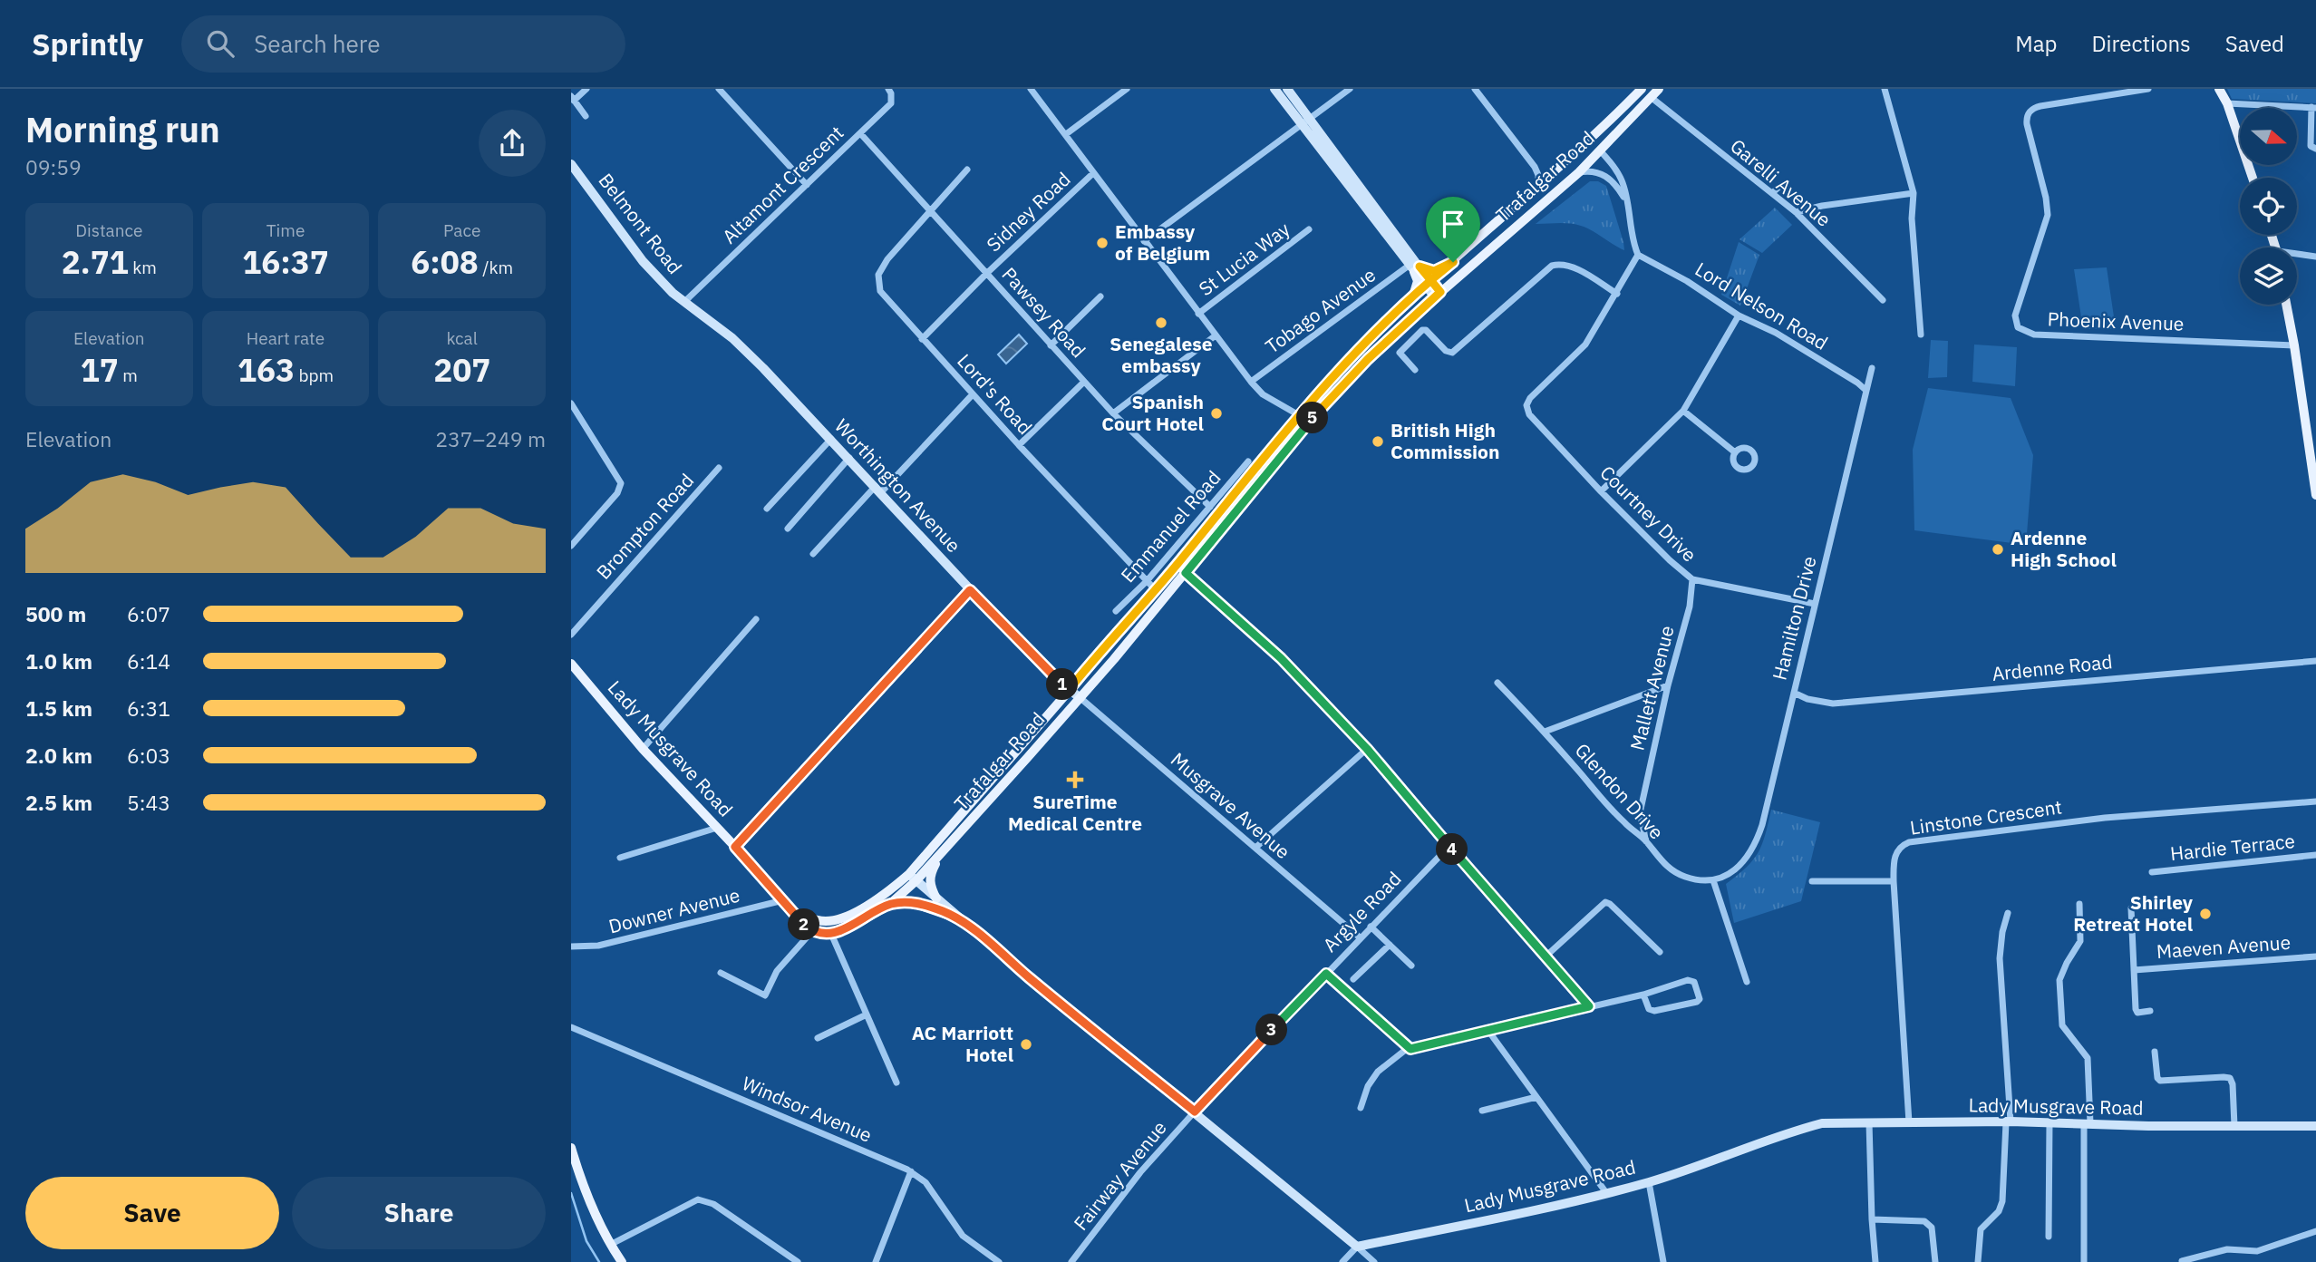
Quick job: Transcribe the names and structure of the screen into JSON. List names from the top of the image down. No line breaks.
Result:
{"streets":{"main road":["Trafalgar Road","Belmont Road","Worthington Avenue","Lady Musgrave Road"],"street":["Garelli Avenue","Altamont Crescent","Sidney Road","St Lucia Way","Lord Nelson Road","Tobago Avenue","Pawsey Road","Phoenix Avenue","Lord's Road","Courtney Drive","Brompton Road","Emmanuel Road","Hamilton Drive","Ardenne Road","Mallett Avenue","Glendon Drive","Musgrave Avenue","Linstone Crescent","Hardie Terrace","Downer Avenue","Argyle Road","Maeven Avenue","Windsor Avenue","Fairway Avenue"]},"crossings":[["Trafalgar Road","Garelli Avenue"],["Trafalgar Road","Lord's Road"],["Trafalgar Road","Worthington Avenue"],["Trafalgar Road","Musgrave Avenue"],["Altamont Crescent","Belmont Road"],["Altamont Crescent","Pawsey Road"],["Altamont Crescent","Worthington Avenue"],["Sidney Road","Pawsey Road"],["Sidney Road","Lord's Road"],["Belmont Road","Worthington Avenue"],["Lord Nelson Road","Hamilton Drive"],["Pawsey Road","Lord's Road"],["Pawsey Road","Emmanuel Road"],["Lord's Road","Emmanuel Road"],["Worthington Avenue","Musgrave Avenue"],["Courtney Drive","Hamilton Drive"],["Courtney Drive","Mallett Avenue"],["Hamilton Drive","Ardenne Road"],["Hamilton Drive","Glendon Drive"],["Mallett Avenue","Glendon Drive"],["Lady Musgrave Road","Linstone Crescent"],["Lady Musgrave Road","Downer Avenue"],["Musgrave Avenue","Argyle Road"],["Argyle Road","Fairway Avenue"]],"places":{"other":["Embassy of Belgium","Senegalese embassy","Spanish Court Hotel","British High Commission","Ardenne High School","Shirley Retreat Hotel","AC Marriott Hotel"],"health":["SureTime Medical Centre"]},"north":"right","page":{"header":"Sprintly","search":"Search here","nav":["Map","Directions","Saved"],"heading":["Morning run","09:59"],"stats":[["Distance","2.71 km"],["Time","16:37"],["Pace","6:08 /km"],["Elevation","17 m"],["Heart rate","163 bpm"],["kcal","207"]],"pins":["5","1","4","2","3"],"chart":["Elevation","237–249 m"],"list":[{"name":"500 m","note":"6:07"},{"name":"1.0 km","note":"6:14"},{"name":"1.5 km","note":"6:31"},{"name":"2.0 km","note":"6:03"},{"name":"2.5 km","note":"5:43"}],"buttons":["Save","Share"]}}
